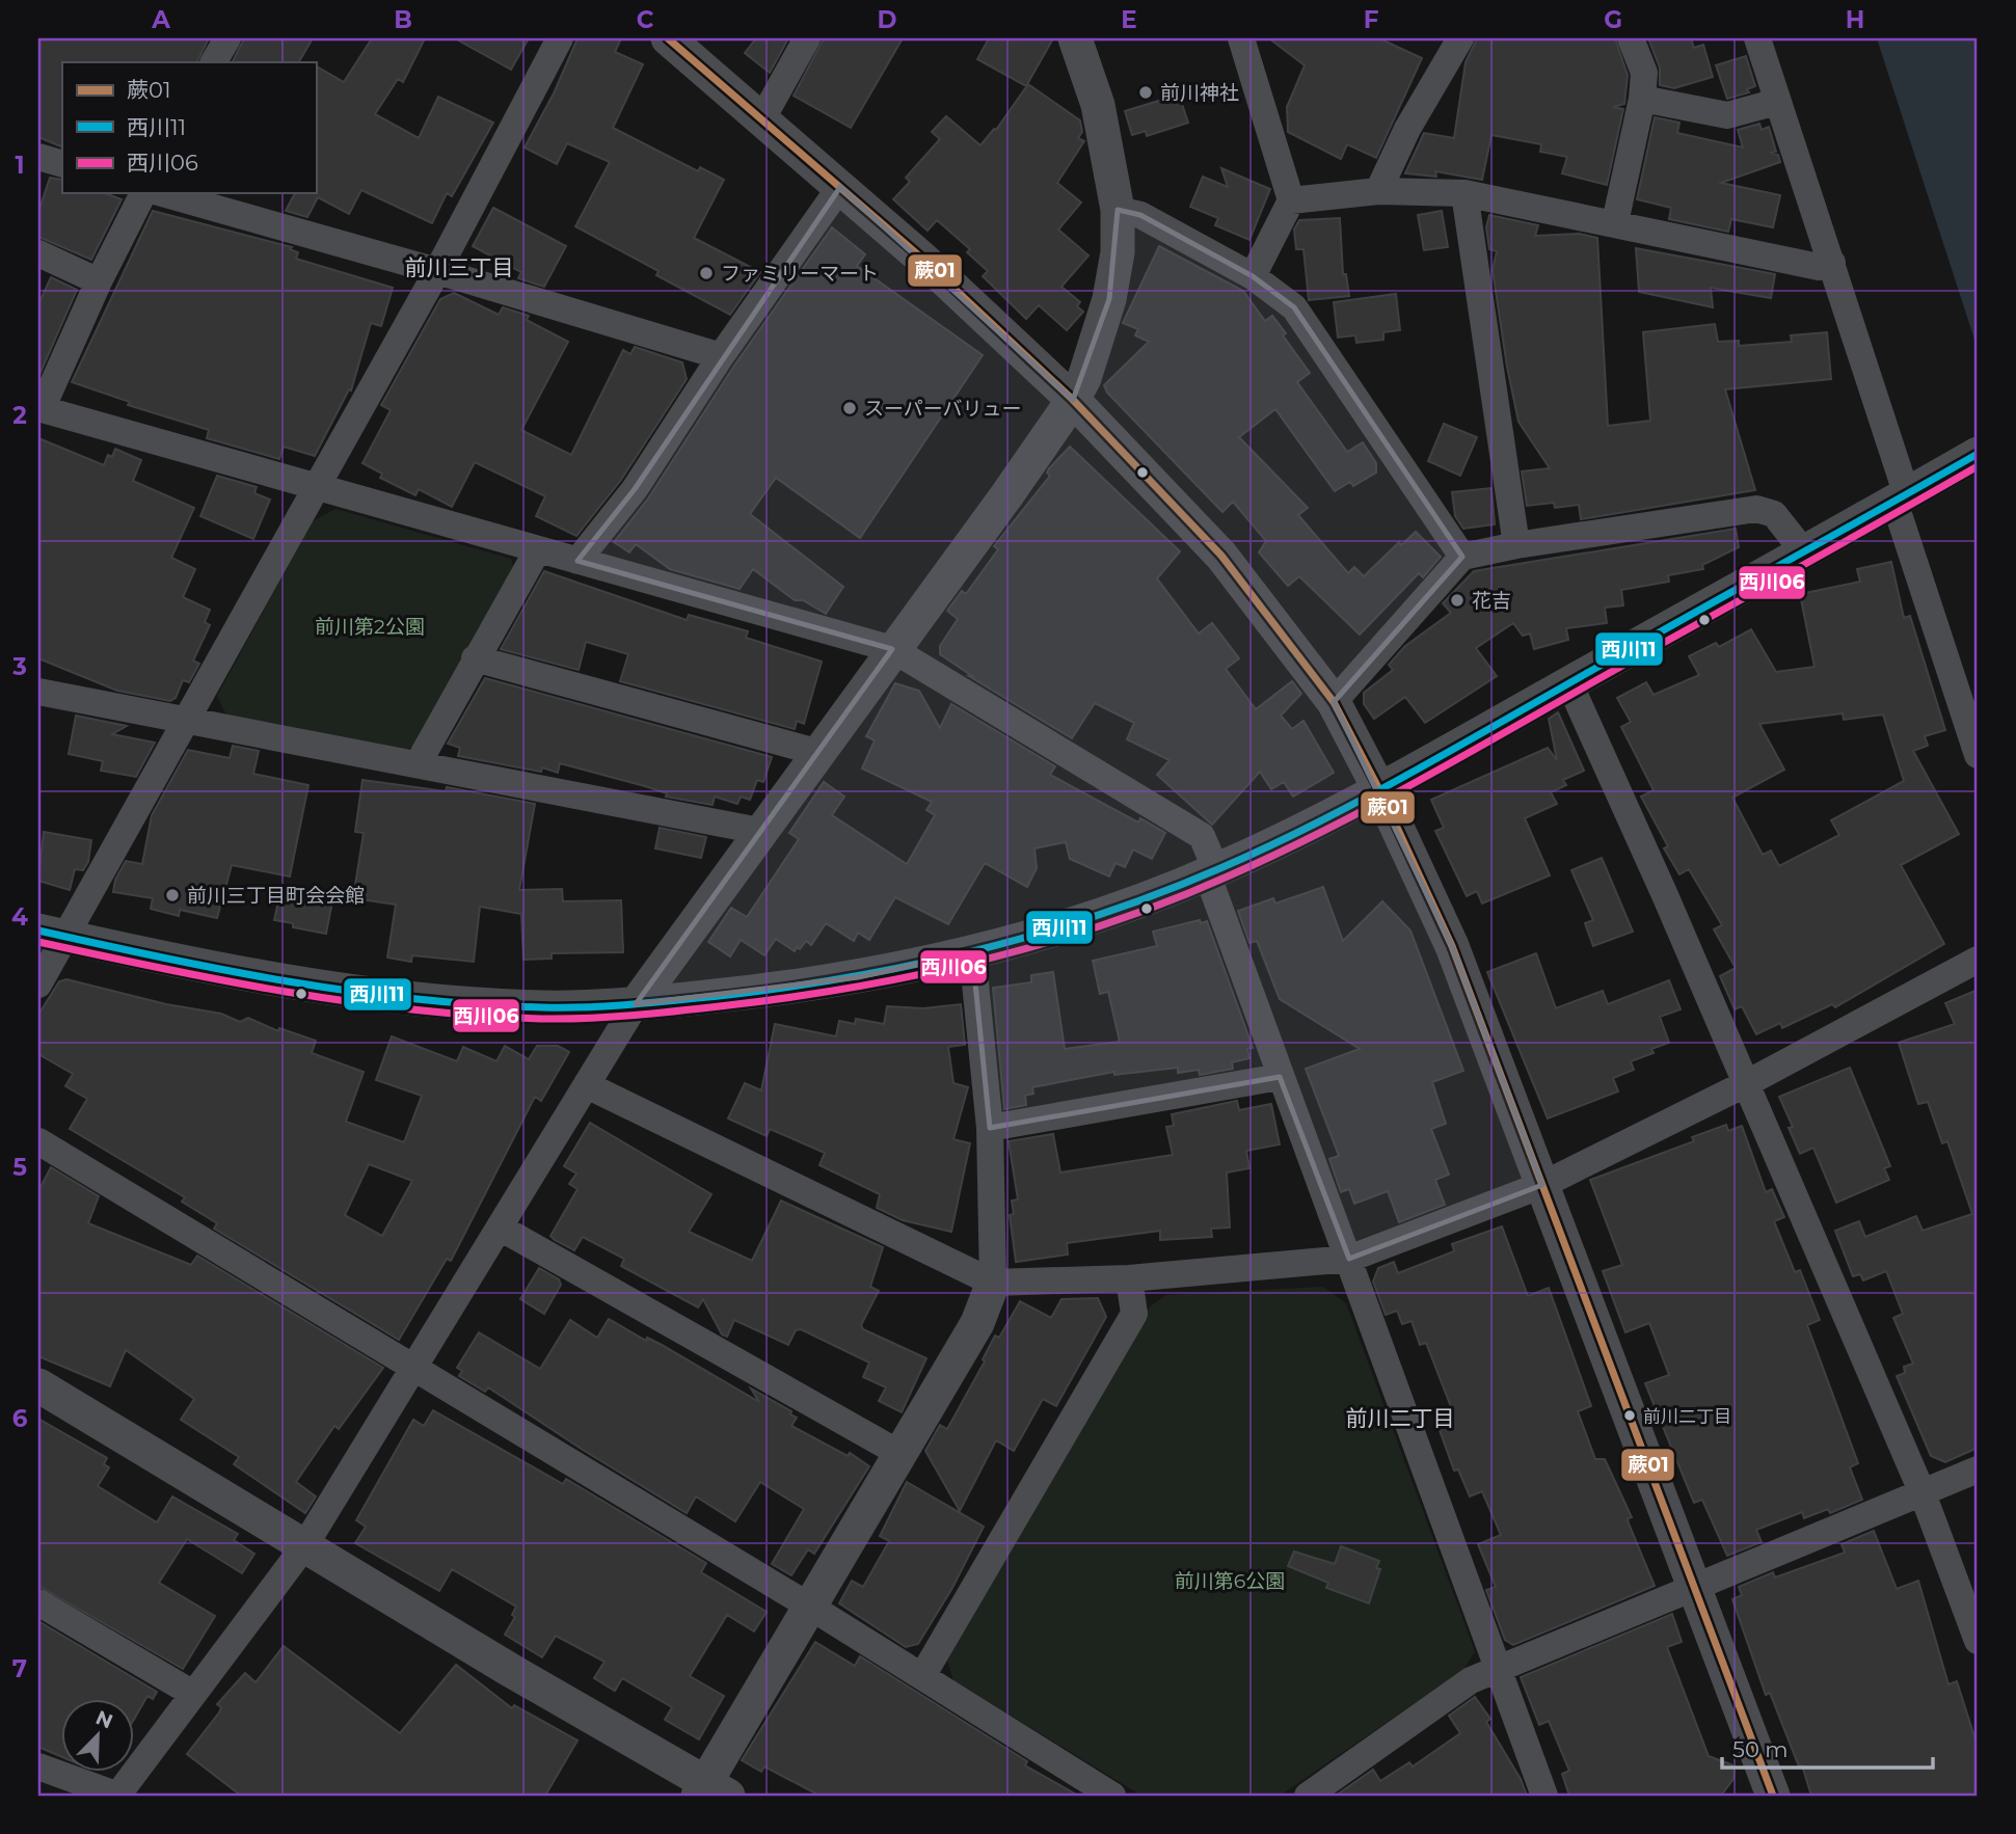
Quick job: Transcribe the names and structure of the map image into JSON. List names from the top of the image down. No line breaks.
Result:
{"districts":["前川三丁目","前川二丁目"],"parks":["前川第2公園","前川第6公園"],"places":["前川神社","ファミリーマート","スーパーバリュー","花吉","前川三丁目町会会館","前川二丁目"],"lines":["transit line 蕨01","transit line 西川11","transit line 西川06"],"legend":["蕨01","西川11","西川06"],"scale_bar":"50 m","north":"top right","grid":{"columns":["A","B","C","D","E","F","G","H"],"rows":["1","2","3","4","5","6","7"]}}
